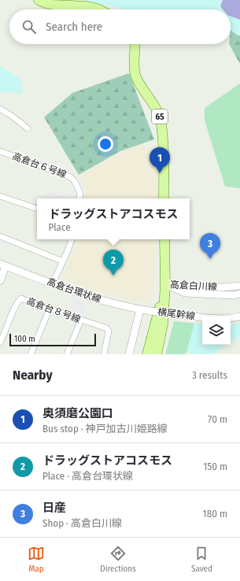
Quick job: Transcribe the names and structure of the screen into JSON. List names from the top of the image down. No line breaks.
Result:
{"streets":{"main road":["65"],"street":["高倉台６号線","高倉白川線","高倉台環状線","高倉台８号線","横尾幹線"]},"crossings":[["高倉台環状線","横尾幹線"]],"scale_bar":"100 m","page":{"search":"Search here","pins":["1","3","2"],"popup":["ドラッグストアコスモス","Place"],"scale":"100 m","heading":["Nearby","3 results"],"list":[{"mark":"1","name":"奥須磨公園口","note":"Bus stop · 神戸加古川姫路線","value":"70 m"},{"mark":"2","name":"ドラッグストアコスモス","note":"Place · 高倉台環状線","value":"150 m"},{"mark":"3","name":"日産","note":"Shop · 高倉白川線","value":"180 m"}],"nav":["Map","Directions","Saved"]}}
